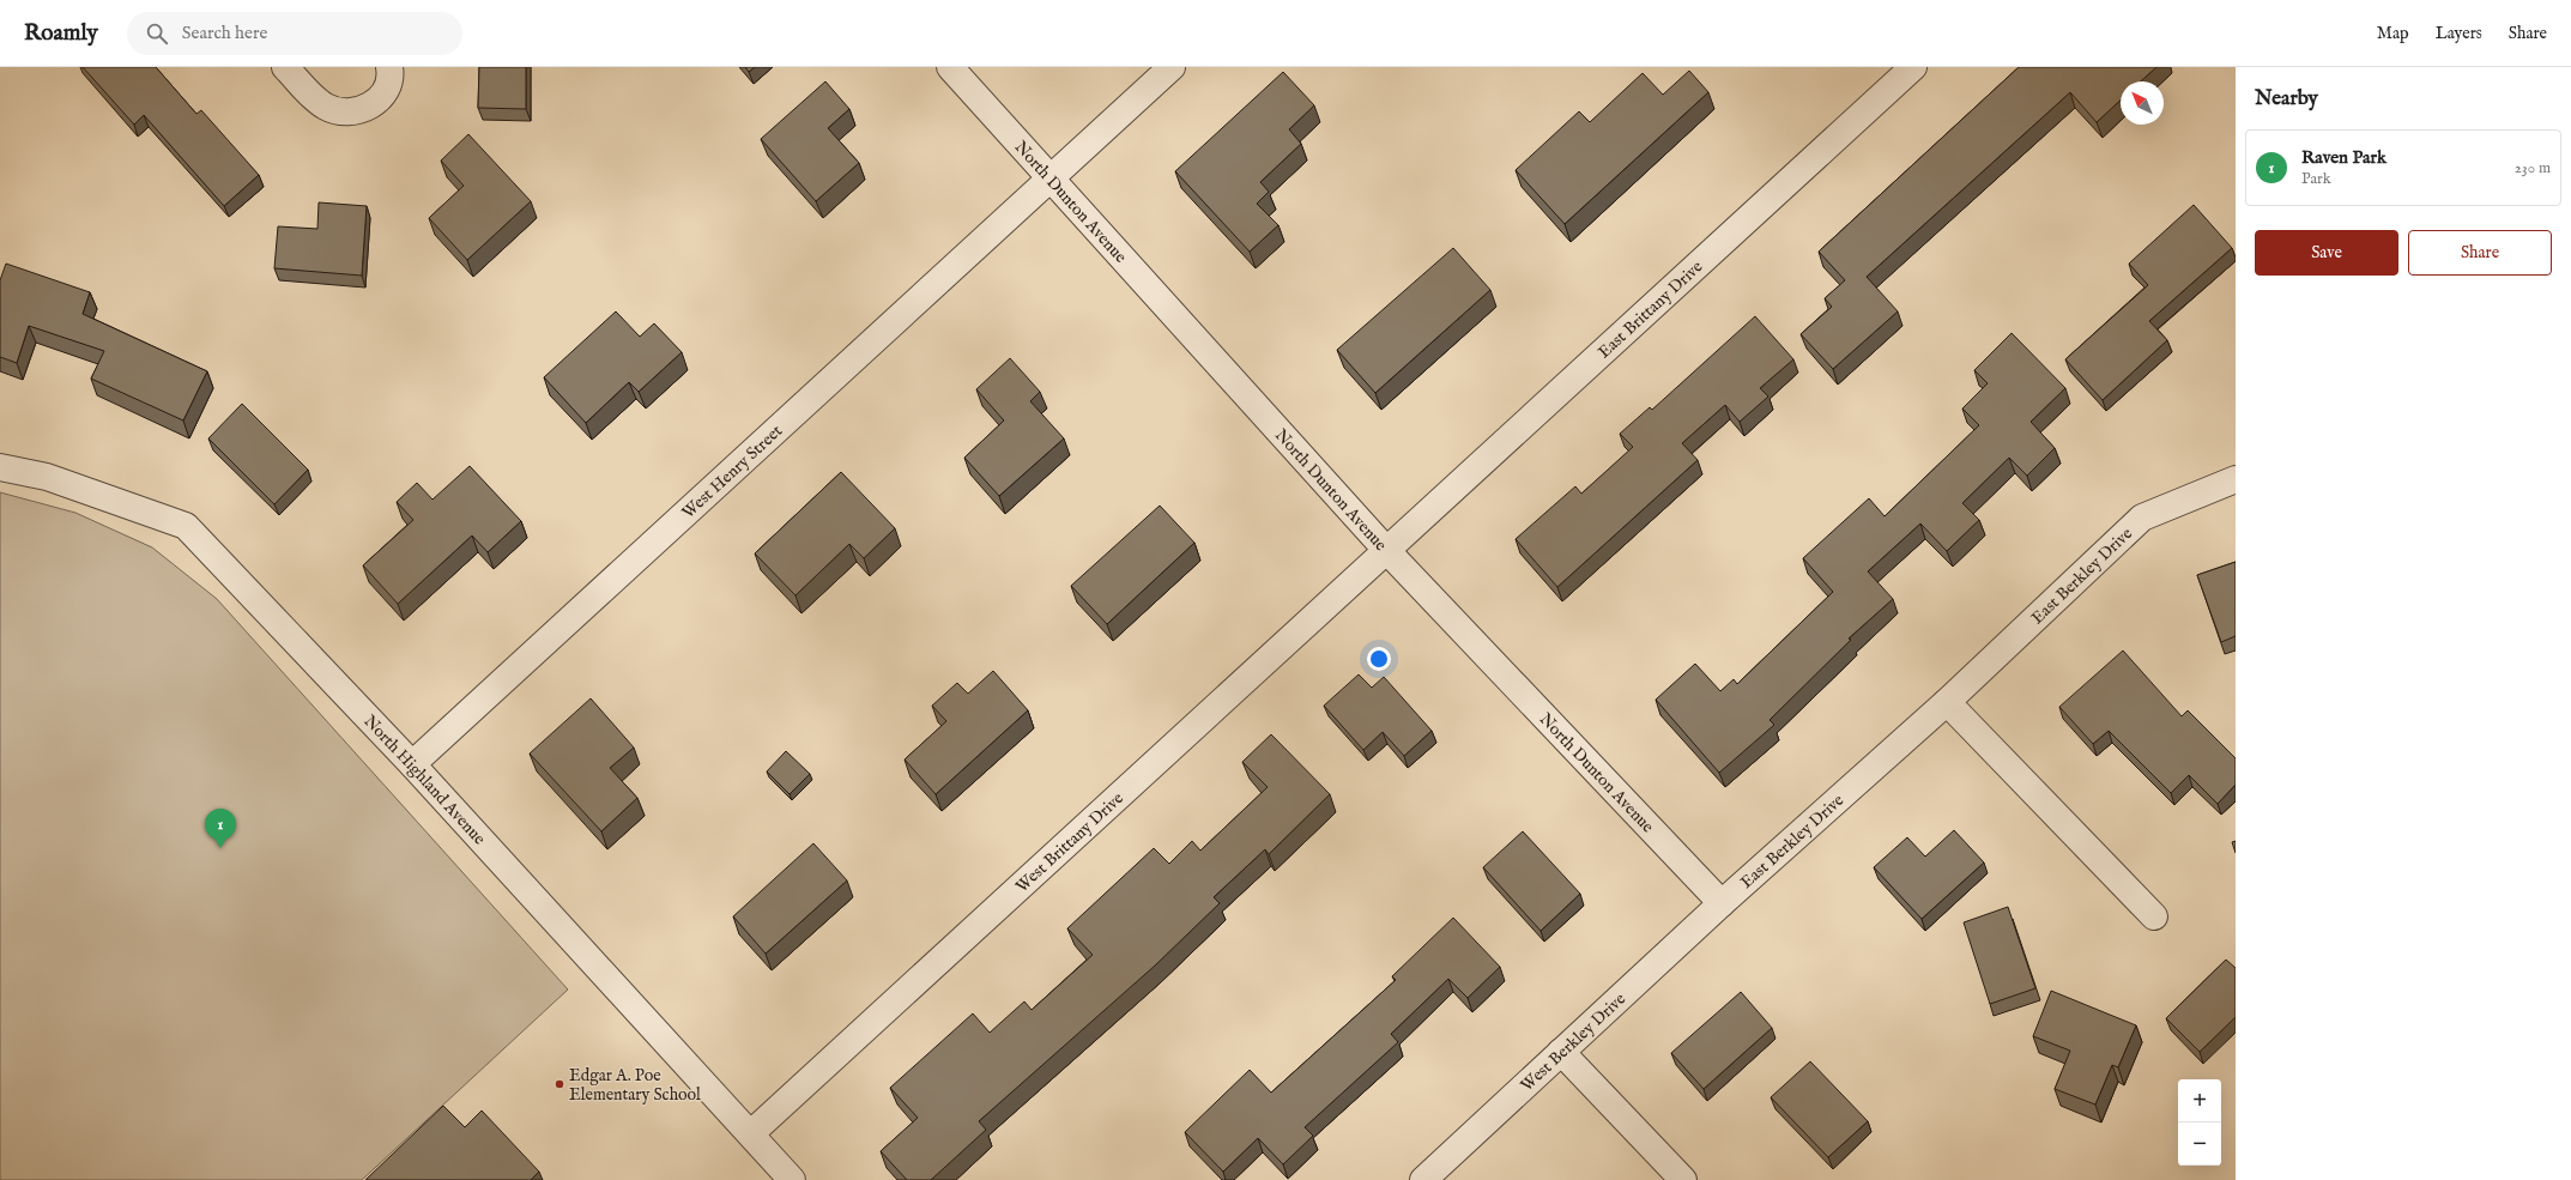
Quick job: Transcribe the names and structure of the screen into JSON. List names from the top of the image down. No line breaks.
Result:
{"streets":{"street":["North Dunton Avenue","East Brittany Drive","West Henry Street","East Berkley Drive","North Highland Avenue","West Brittany Drive","West Berkley Drive"]},"crossings":[["North Dunton Avenue","East Brittany Drive"],["North Dunton Avenue","West Henry Street"],["North Dunton Avenue","East Berkley Drive"],["North Dunton Avenue","West Brittany Drive"],["North Dunton Avenue","West Berkley Drive"],["East Brittany Drive","West Brittany Drive"],["West Henry Street","North Highland Avenue"],["East Berkley Drive","West Berkley Drive"],["North Highland Avenue","West Brittany Drive"]],"places":["Edgar A. Poe Elementary School"],"north":"top left","page":{"header":"Roamly","search":"Search here","nav":["Map","Layers","Share"],"heading":"Nearby","list":[{"mark":"1","name":"Raven Park","note":"Park","value":"230 m"}],"buttons":["Save","Share"],"pins":"1","map_buttons":["+","−"]}}
